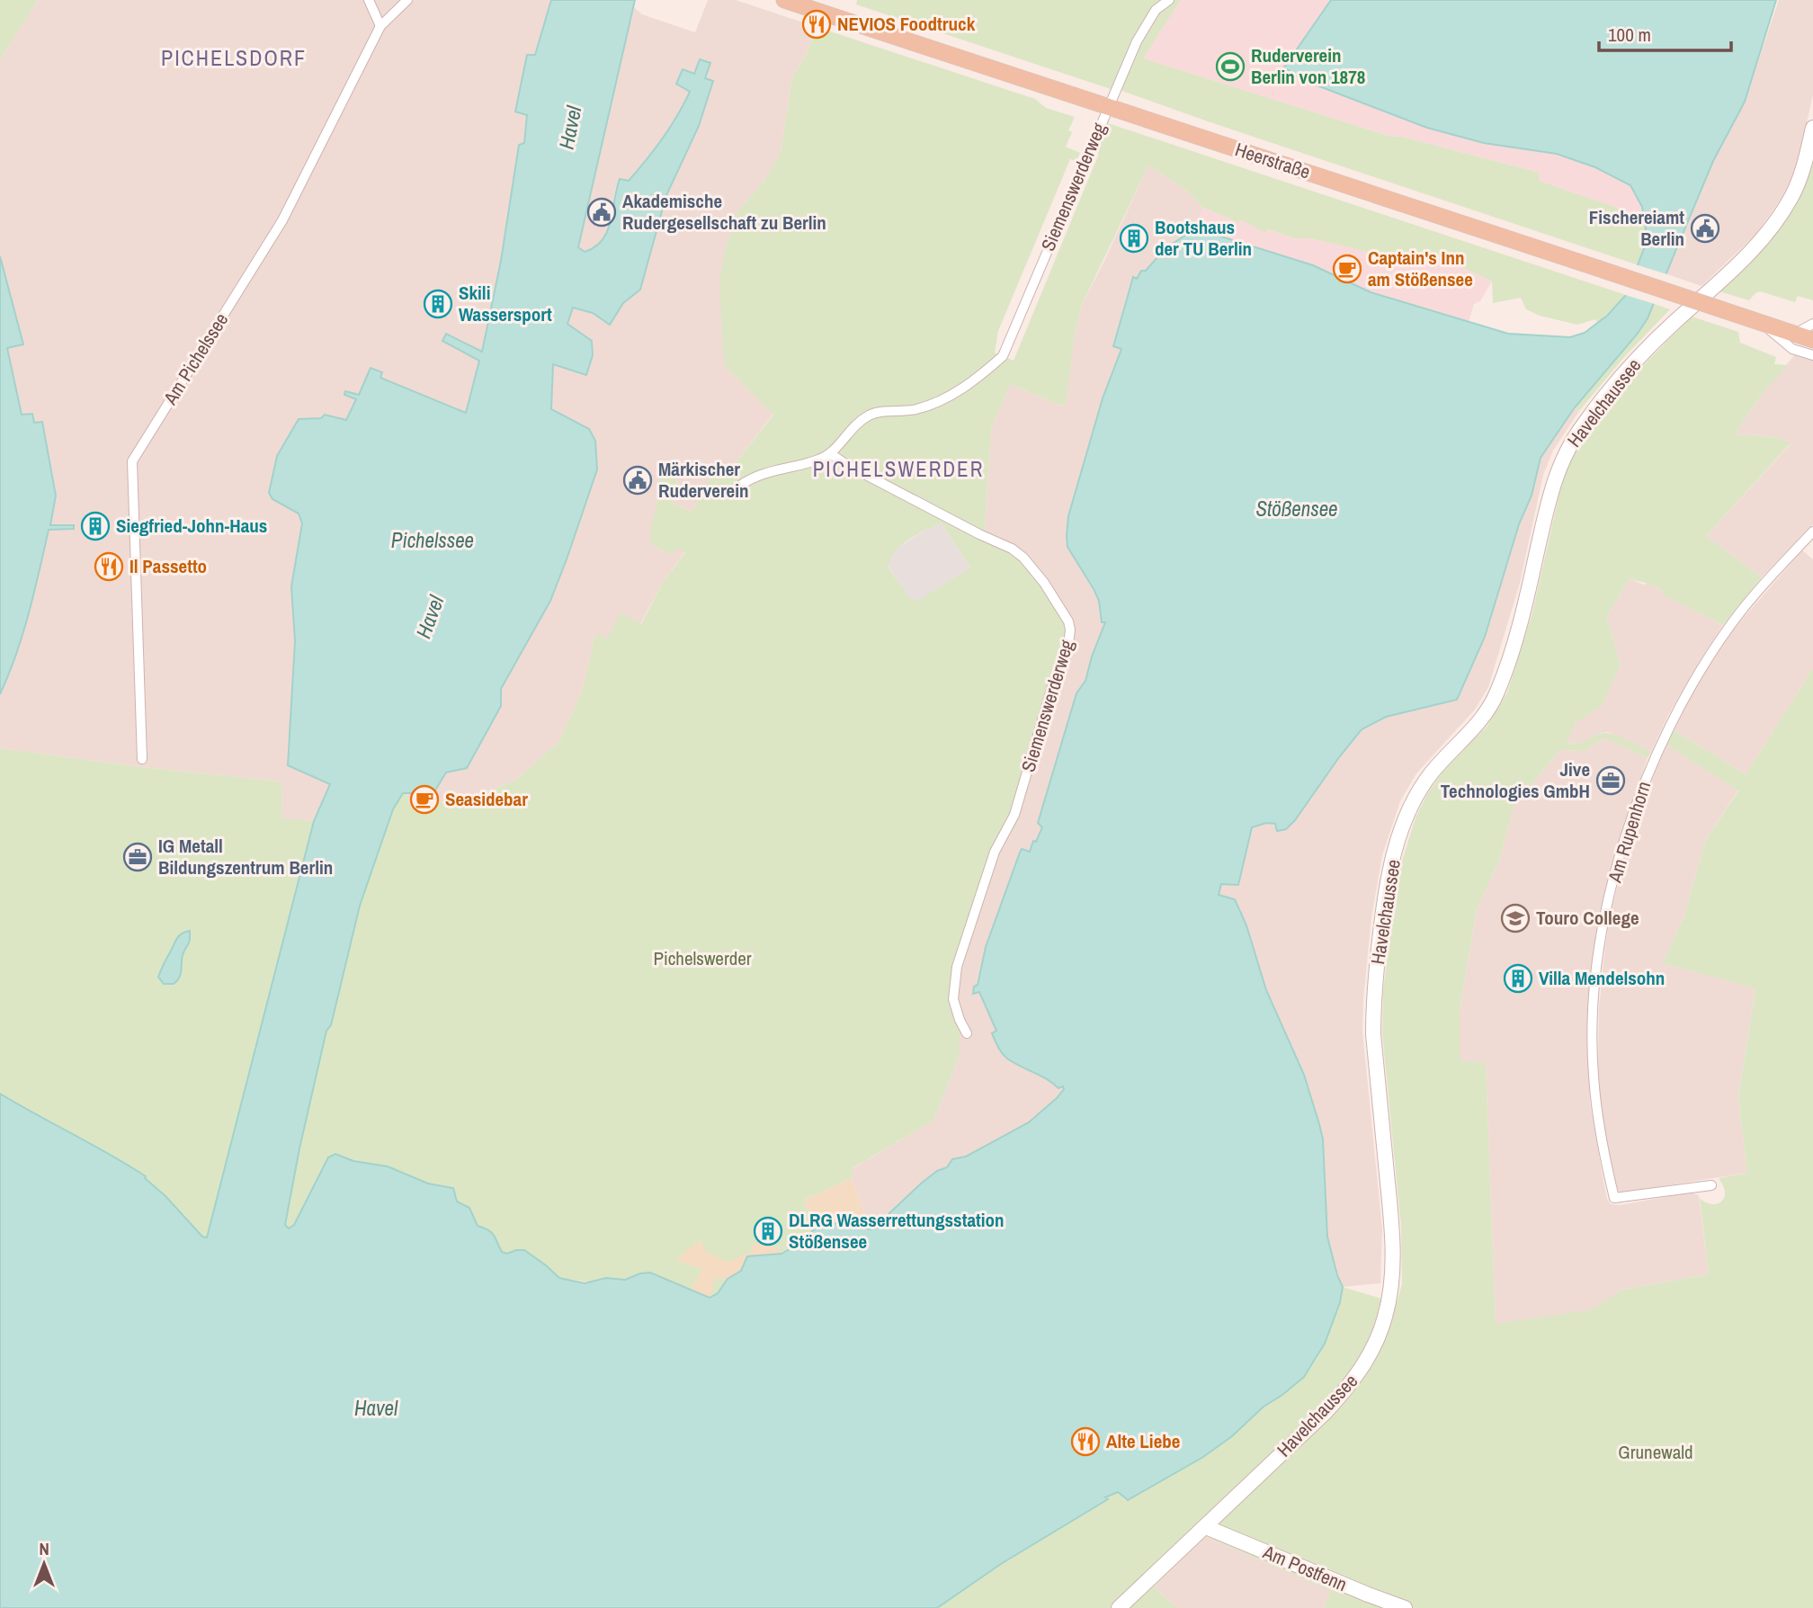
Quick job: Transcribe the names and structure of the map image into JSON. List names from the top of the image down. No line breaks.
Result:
{"streets":{"main road":["Heerstraße"],"street":["Siemenswerderweg","Am Pichelssee","Havelchaussee","Am Rupenhorn","Am Postfenn"]},"crossings":[["Heerstraße","Siemenswerderweg"],["Havelchaussee","Am Postfenn"]],"districts":["PICHELSDORF","PICHELSWERDER"],"water":["Havel","Stößensee","Pichelssee"],"parks":["Pichelswerder","Grunewald"],"places":{"restaurant":["NEVIOS Foodtruck","Il Passetto","Alte Liebe"],"sports":["Ruderverein Berlin von 1878"],"public building":["Akademische Rudergesellschaft zu Berlin","Fischereiamt Berlin","Märkischer Ruderverein"],"building":["Bootshaus der TU Berlin","Skili Wassersport","Siegfried-John-Haus","Villa Mendelsohn","DLRG Wasserrettungsstation Stößensee"],"cafe":["Captain's Inn am Stößensee","Seasidebar"],"office":["Jive Technologies GmbH","IG Metall Bildungszentrum Berlin"],"school or university":["Touro College"]},"scale_bar":"100 m","north":"top"}
